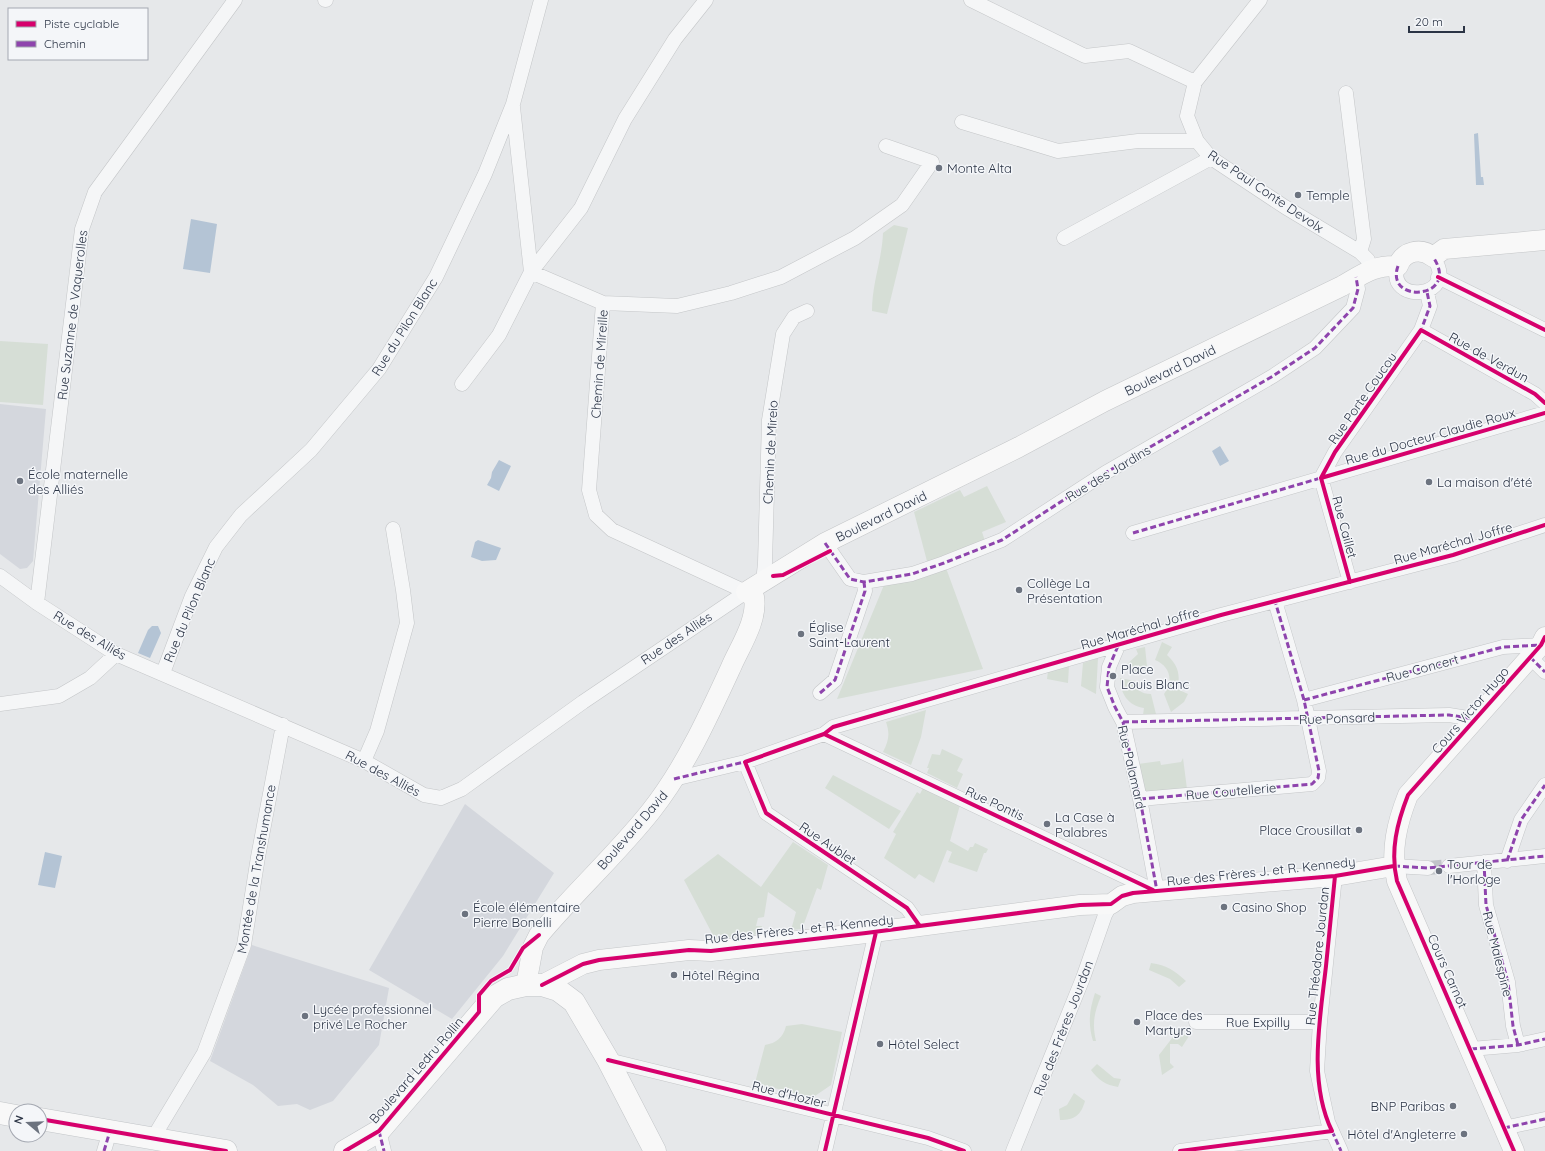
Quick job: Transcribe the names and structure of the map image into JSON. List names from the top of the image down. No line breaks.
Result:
{"streets":{"main road":["Boulevard Ledru Rollin"],"street":["Rue Paul Conte Devolx","Rue Suzanne de Vaquerolles","Rue du Pilon Blanc","Rue de Verdun","Chemin de Mireille","Boulevard David","Rue Porte Coucou","Rue du Docteur Claudie Roux","Chemin de Mireio","Rue des Jardins","Rue Caillet","Rue Maréchal Joffre","Rue des Alliés","Rue Concert","Cours Victor Hugo","Rue Ponsard","Rue Palamard","Rue Coutellerie","Rue Pontis","Rue Aublet","Montée de la Transhumance","Rue des Frères J. et R. Kennedy","Rue Malespine","Rue Théodore Jourdan","Cours Carnot","Rue Expilly","Rue des Frères Jourdan","Rue d'Hozier"]},"crossings":[["Rue Paul Conte Devolx","Boulevard David"],["Rue Paul Conte Devolx","Rue des Jardins"],["Rue Suzanne de Vaquerolles","Rue des Alliés"],["Rue du Pilon Blanc","Rue des Alliés"],["Rue de Verdun","Rue Porte Coucou"],["Chemin de Mireille","Boulevard David"],["Chemin de Mireille","Chemin de Mireio"],["Chemin de Mireille","Rue des Alliés"],["Boulevard David","Rue Porte Coucou"],["Boulevard David","Chemin de Mireio"],["Boulevard David","Rue des Jardins"],["Boulevard David","Rue des Alliés"],["Boulevard David","Rue des Frères J. et R. Kennedy"],["Boulevard David","Boulevard Ledru Rollin"],["Rue Porte Coucou","Rue du Docteur Claudie Roux"],["Rue Porte Coucou","Rue Caillet"],["Rue du Docteur Claudie Roux","Rue Caillet"],["Chemin de Mireio","Rue des Alliés"],["Rue Caillet","Rue Maréchal Joffre"],["Rue Maréchal Joffre","Rue Palamard"],["Rue Maréchal Joffre","Rue Pontis"],["Rue Maréchal Joffre","Rue Aublet"],["Rue des Alliés","Montée de la Transhumance"],["Rue Concert","Cours Victor Hugo"],["Cours Victor Hugo","Rue Ponsard"],["Cours Victor Hugo","Cours Carnot"],["Rue Ponsard","Rue Palamard"],["Rue Ponsard","Rue Coutellerie"],["Rue Palamard","Rue Coutellerie"],["Rue Palamard","Rue Pontis"],["Rue Palamard","Rue des Frères J. et R. Kennedy"],["Rue Pontis","Rue des Frères J. et R. Kennedy"],["Rue Aublet","Rue des Frères J. et R. Kennedy"],["Rue des Frères J. et R. Kennedy","Rue Théodore Jourdan"],["Rue des Frères J. et R. Kennedy","Cours Carnot"],["Rue des Frères J. et R. Kennedy","Rue des Frères Jourdan"],["Rue des Frères J. et R. Kennedy","Boulevard Ledru Rollin"],["Rue Théodore Jourdan","Rue Expilly"]],"places":["Monte Alta","Temple","École maternelle des Alliés","La maison d'été","Collège La Présentation","Église Saint-Laurent","Place Louis Blanc","La Case à Palabres","Place Crousillat","Tour de l'Horloge","Casino Shop","École élémentaire Pierre Bonelli","Hôtel Régina","Lycée professionnel privé Le Rocher","Place des Martyrs","Hôtel Select","BNP Paribas","Hôtel d'Angleterre"],"legend":["Piste cyclable","Chemin"],"scale_bar":"20 m","north":"left"}
